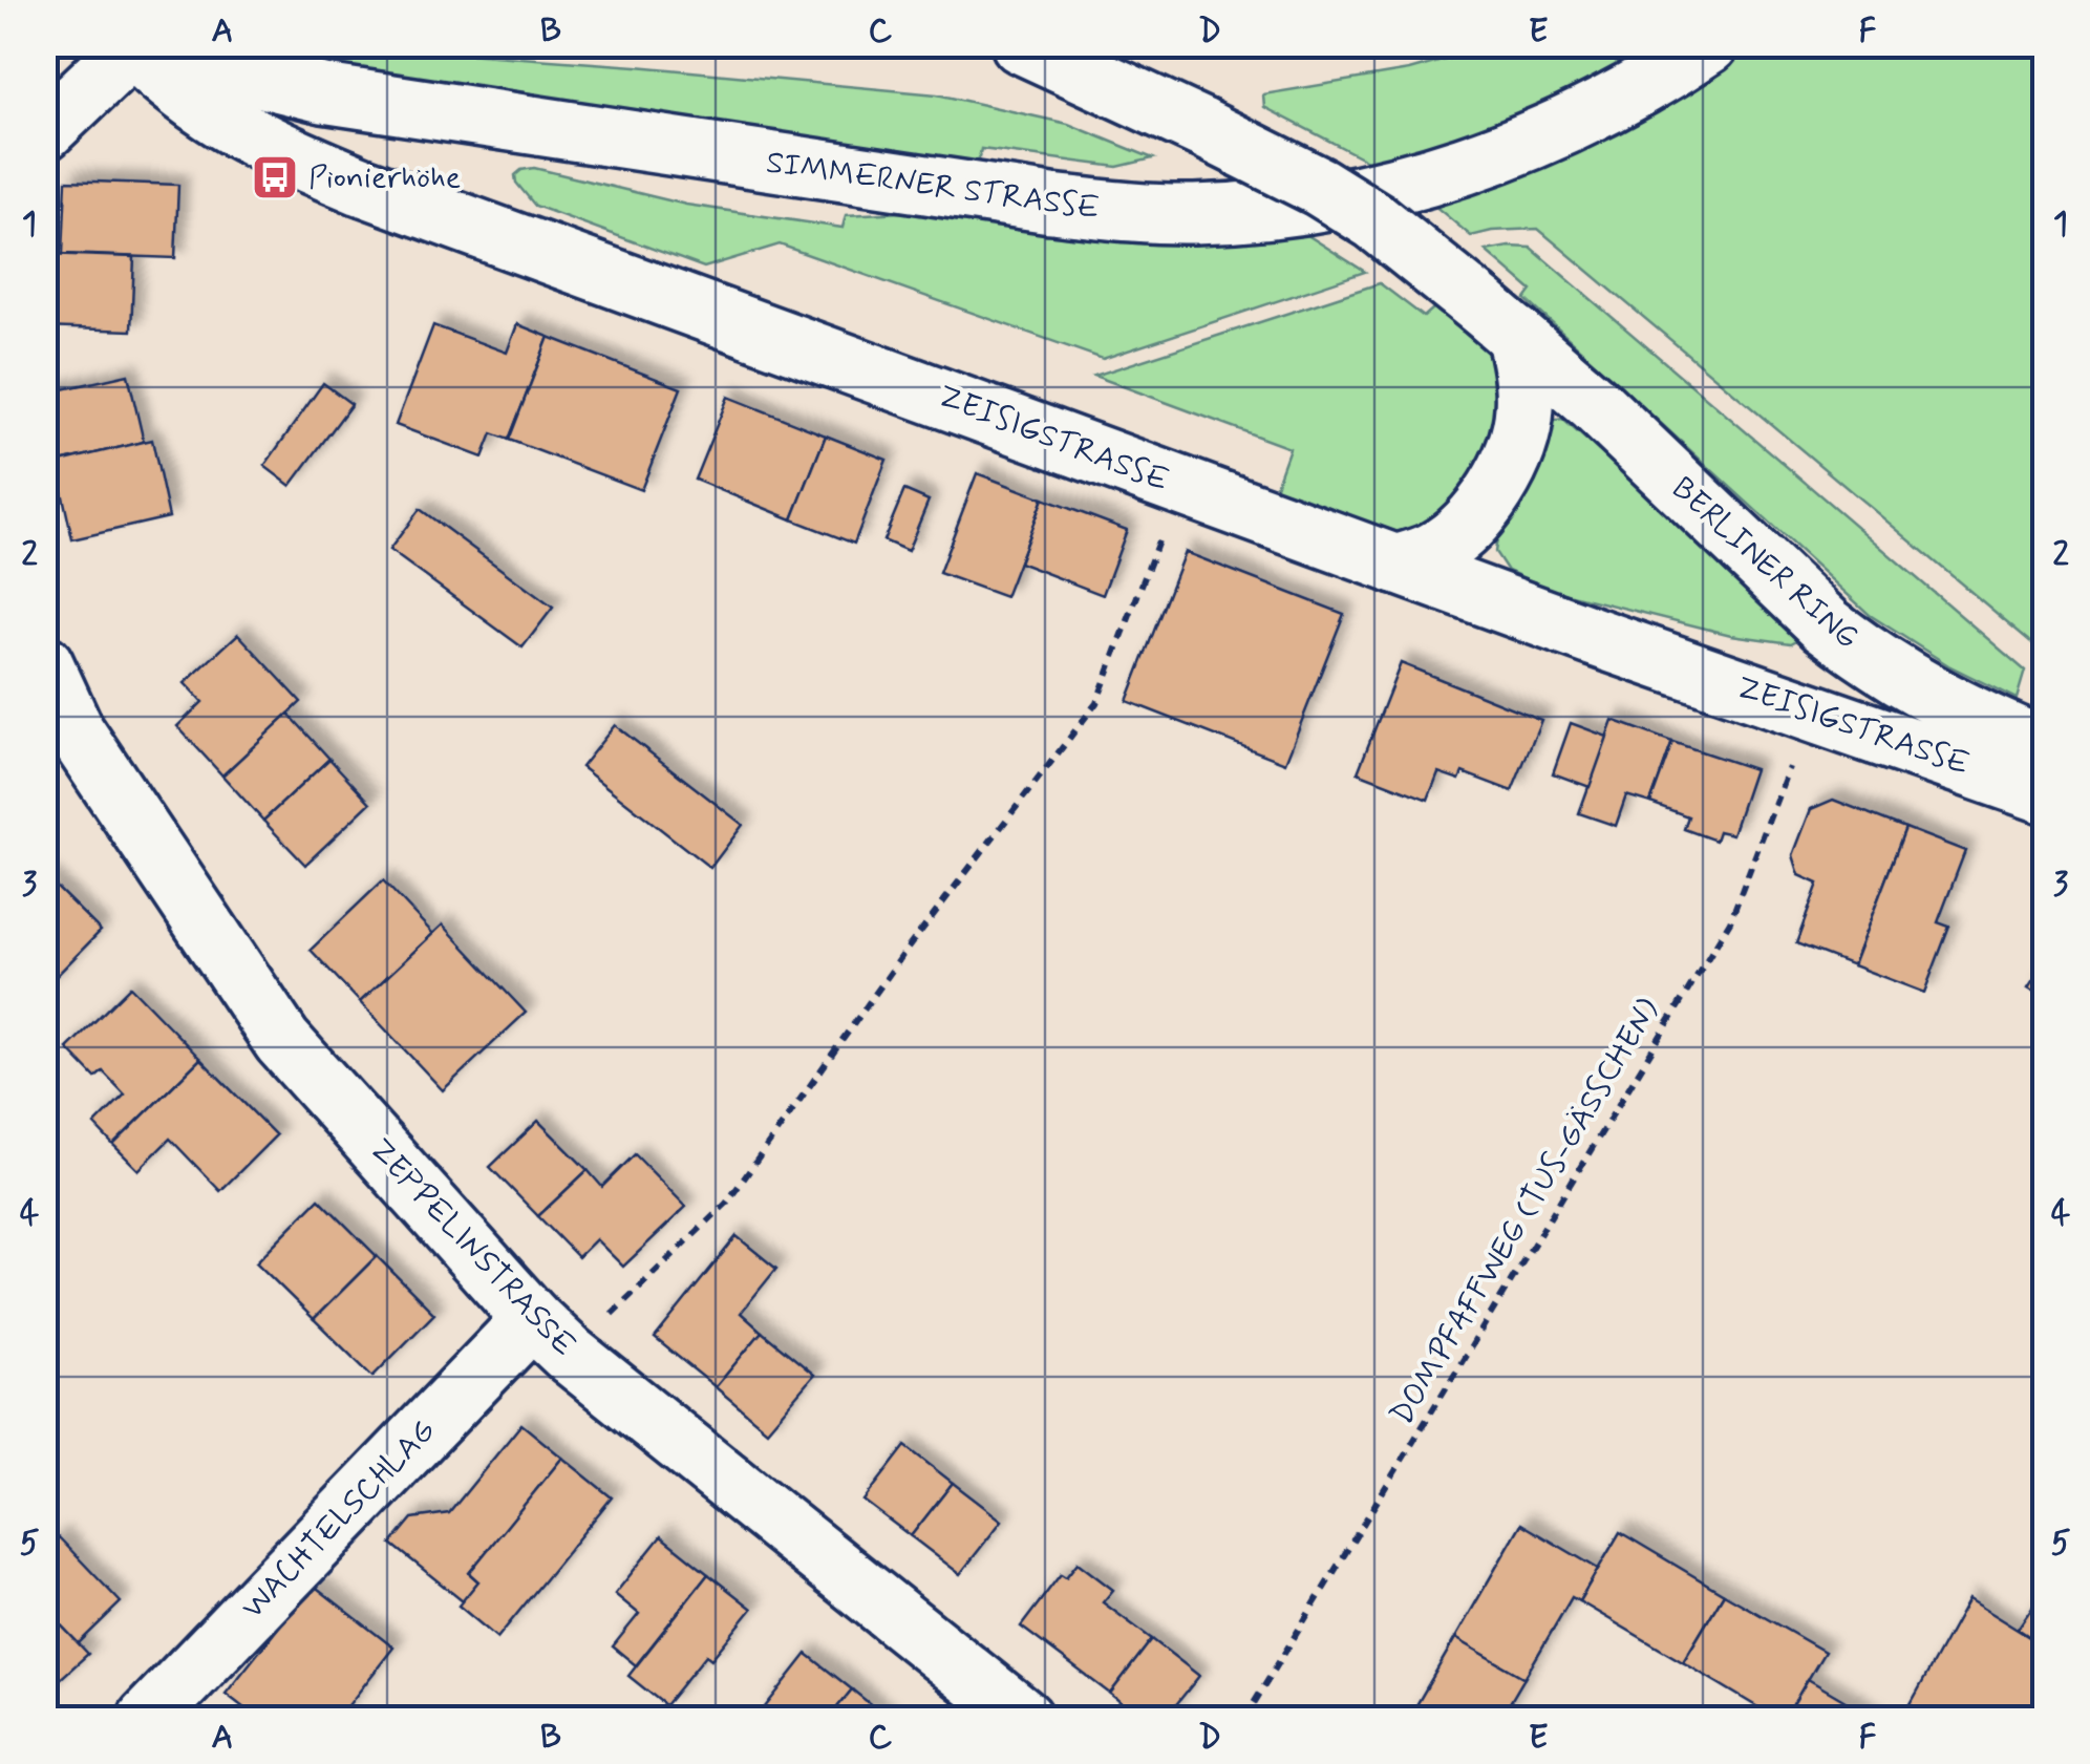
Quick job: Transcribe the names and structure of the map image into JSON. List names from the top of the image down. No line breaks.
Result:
{"streets":{"street":["SIMMERNER STRASSE","ZEISIGSTRASSE","BERLINER RING","ZEPPELINSTRASSE","WACHTELSCHLAG"],"path":["DOMPFAFFWEG (TUS-GÄSSCHEN)"]},"crossings":[["SIMMERNER STRASSE","ZEISIGSTRASSE"],["ZEISIGSTRASSE","BERLINER RING"],["ZEISIGSTRASSE","DOMPFAFFWEG (TUS-GÄSSCHEN)"],["ZEPPELINSTRASSE","WACHTELSCHLAG"]],"places":{"bus stop":["Pionierhöhe"]},"grid":{"columns":["A","B","C","D","E","F"],"rows":["1","2","3","4","5"]}}
